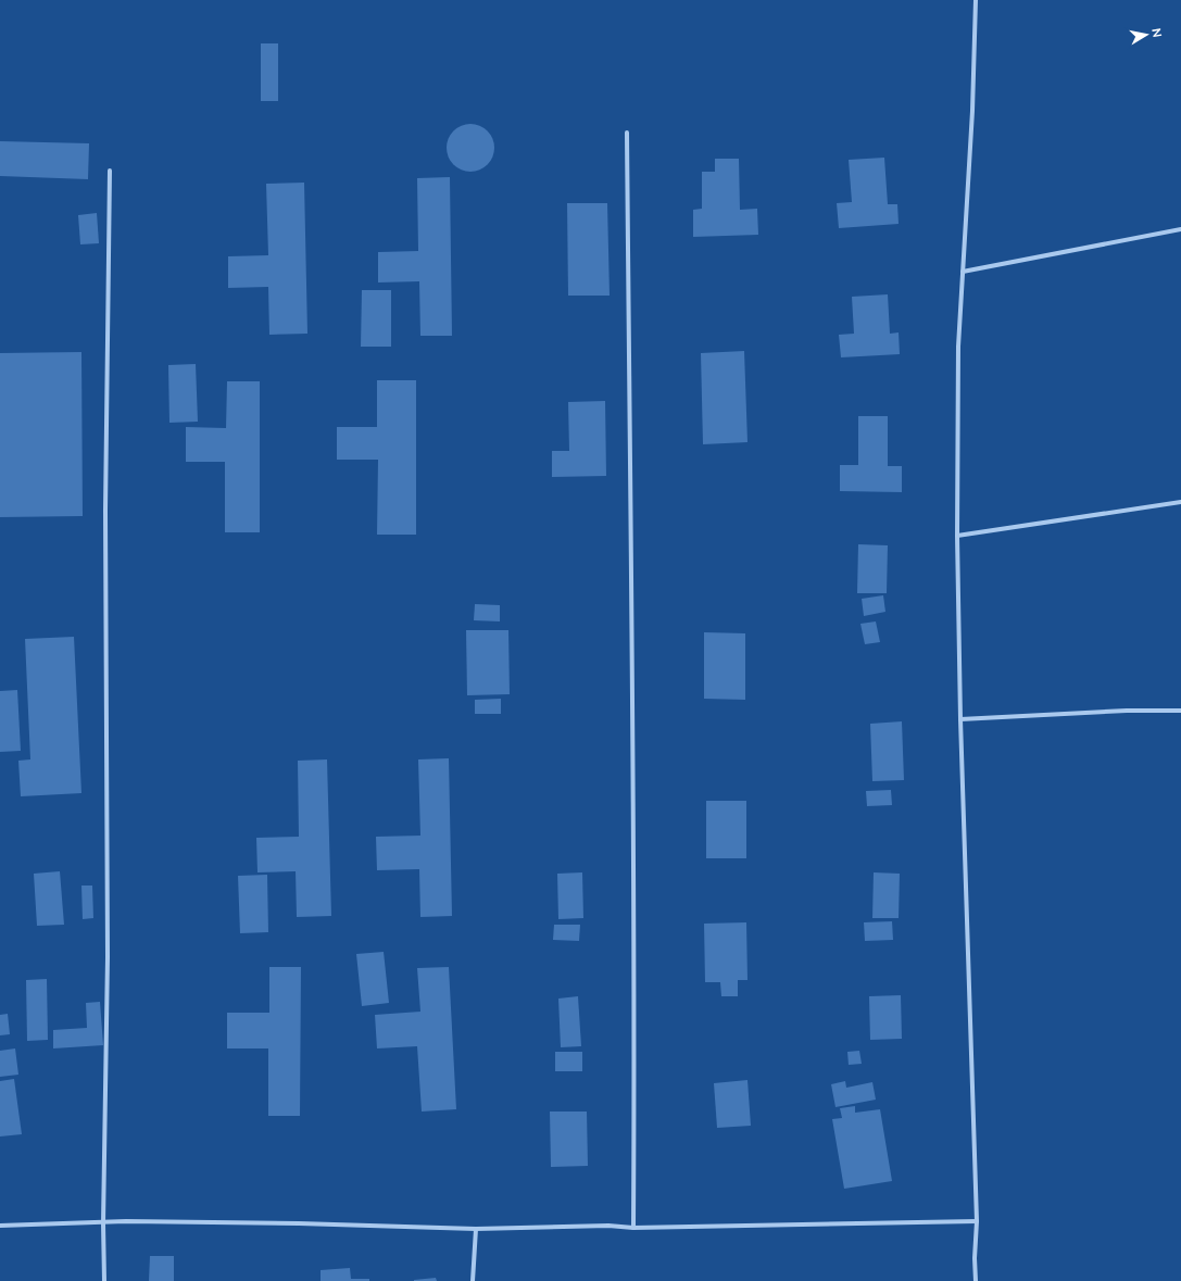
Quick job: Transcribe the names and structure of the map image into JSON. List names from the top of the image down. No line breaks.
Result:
{"north":"right"}
